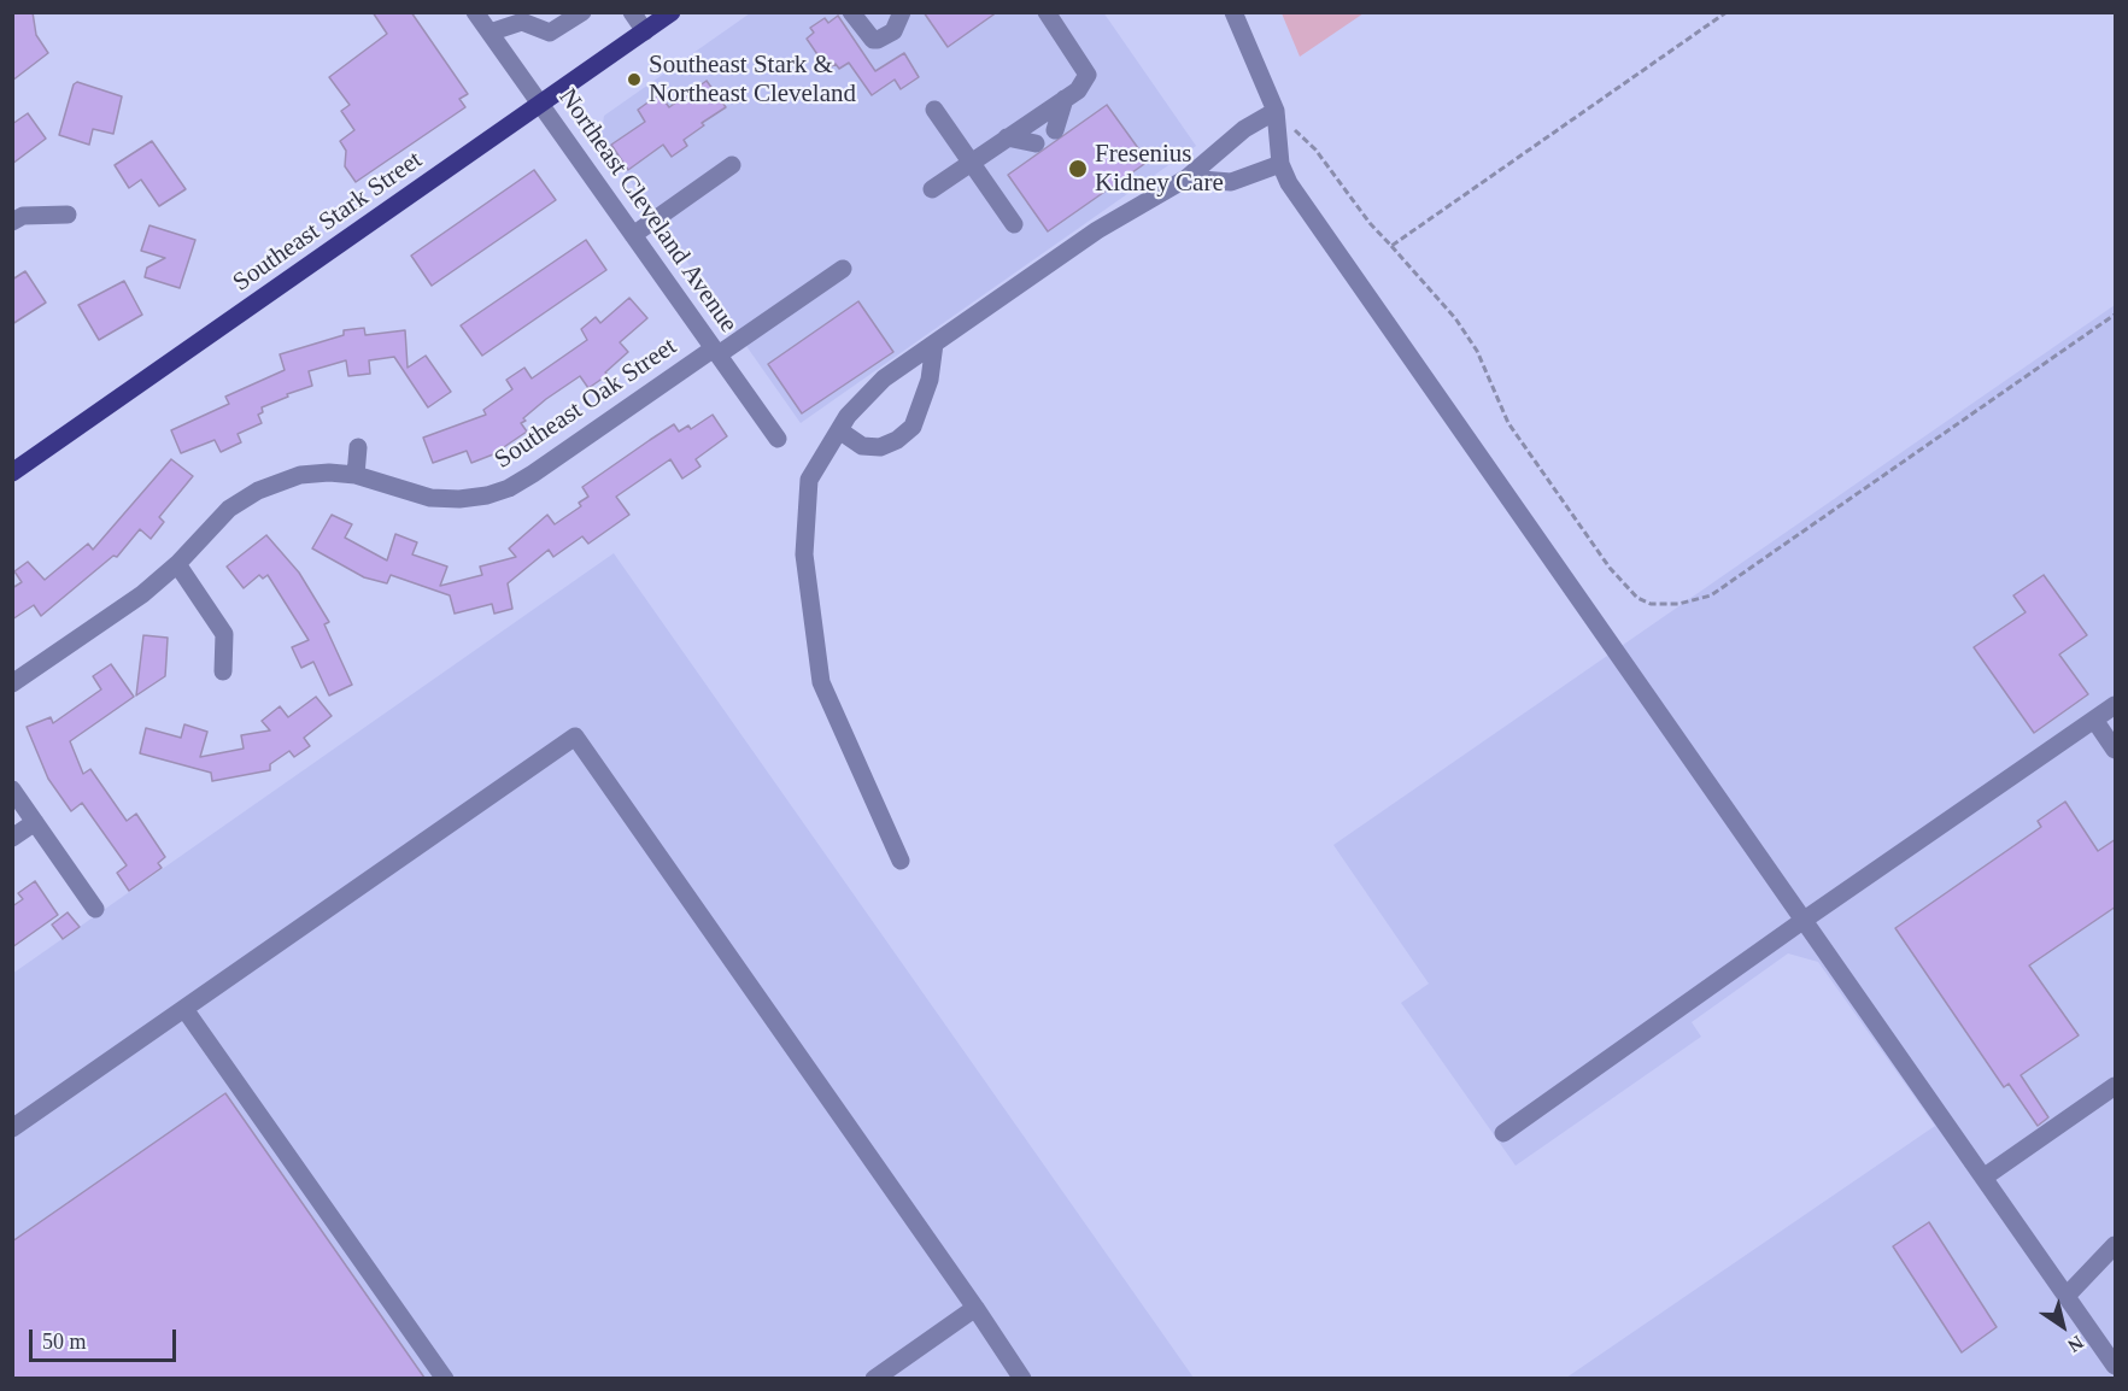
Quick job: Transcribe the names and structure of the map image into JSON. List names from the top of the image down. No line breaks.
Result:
{"streets":{"main road":["Southeast Stark Street"],"street":["Northeast Cleveland Avenue","Southeast Oak Street"]},"crossings":[["Northeast Cleveland Avenue","Southeast Stark Street"],["Northeast Cleveland Avenue","Southeast Oak Street"]],"places":["Southeast Stark & Northeast Cleveland","Fresenius Kidney Care"],"scale_bar":"50 m","north":"bottom right"}
